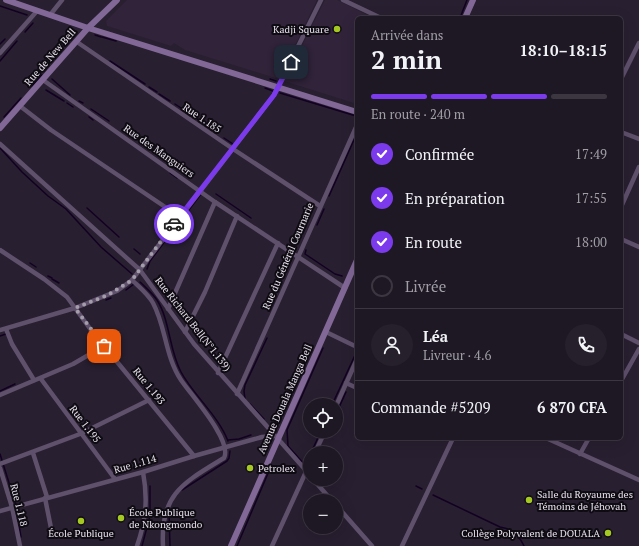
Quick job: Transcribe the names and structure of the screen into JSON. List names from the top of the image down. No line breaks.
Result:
{"streets":{"street":["Rue de New Bell","Rue 1.185","Rue des Manguiers","Rue du Général Cournarie","Rue Richard Bell(N°1.139)","Rue 1.193","Avenue Douala Manga Bell","Rue 1.195","Rue 1.114","Rue 1.118"]},"crossings":[["Rue de New Bell","Rue 1.185"],["Rue de New Bell","Rue des Manguiers"],["Rue 1.185","Rue du Général Cournarie"],["Rue des Manguiers","Rue du Général Cournarie"],["Rue des Manguiers","Avenue Douala Manga Bell"],["Rue du Général Cournarie","Rue Richard Bell(N°1.139)"],["Rue Richard Bell(N°1.139)","Avenue Douala Manga Bell"],["Rue Richard Bell(N°1.139)","Rue 1.114"],["Rue 1.193","Rue 1.114"],["Avenue Douala Manga Bell","Rue 1.114"],["Rue 1.195","Rue 1.114"],["Rue 1.114","Rue 1.118"]],"places":["Kadji Square","Petrolex","Salle du Royaume des Témoins de Jéhovah","École Publique de Nkongmondo","École Publique","Collège Polyvalent de DOUALA"],"page":{"heading":["2 min","Arrivée dans","18:10–18:15"],"panel":["Léa","Livreur · 4.6","Commande #5209","6 870 CFA"],"bar":"En route · 240 m","list":[["Confirmée","17:49"],["En préparation","17:55"],["En route","18:00"],"Livrée"],"map_buttons":["+","−"]}}
